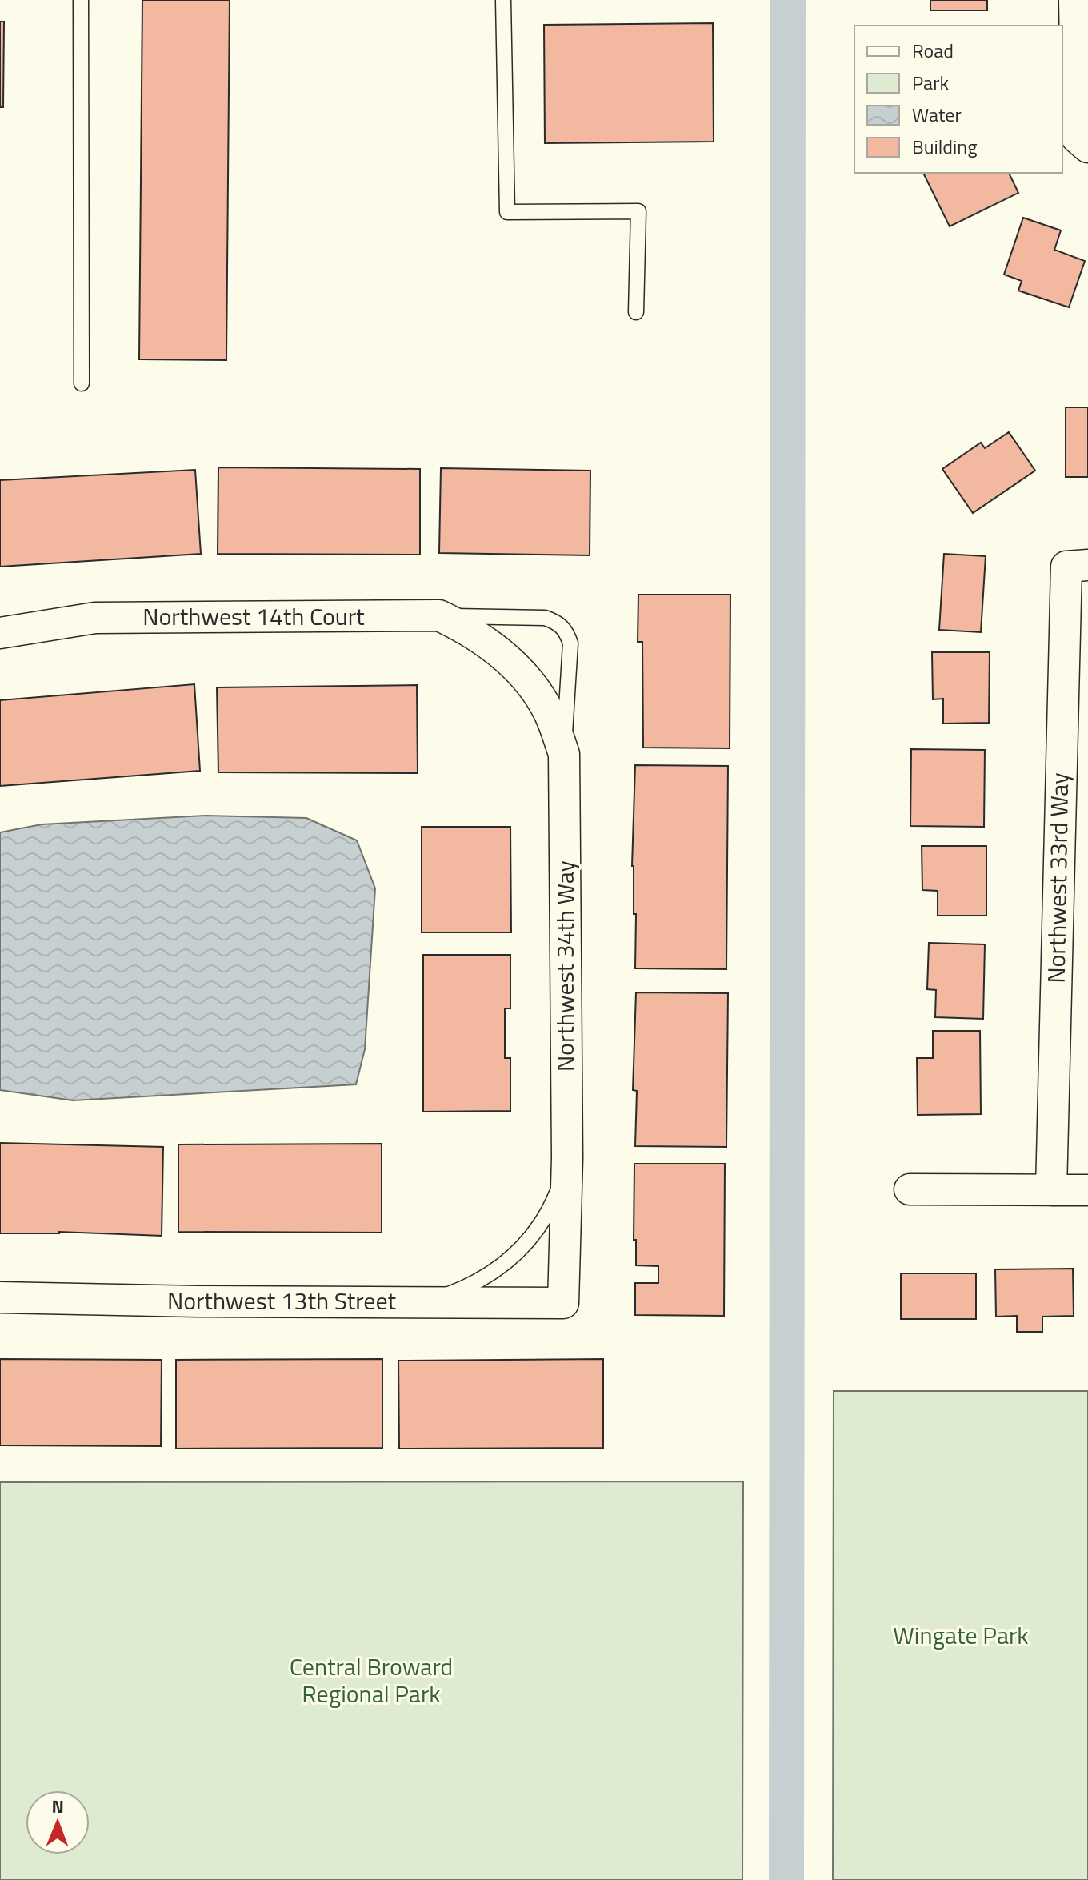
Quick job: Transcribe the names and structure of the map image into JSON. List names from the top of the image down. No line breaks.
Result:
{"streets":{"street":["Northwest 14th Court","Northwest 33rd Way","Northwest 34th Way","Northwest 13th Street"]},"crossings":[["Northwest 14th Court","Northwest 34th Way"],["Northwest 34th Way","Northwest 13th Street"]],"parks":["Wingate Park","Central Broward Regional Park"],"legend":["Road","Park","Water","Building"],"north":"top"}
